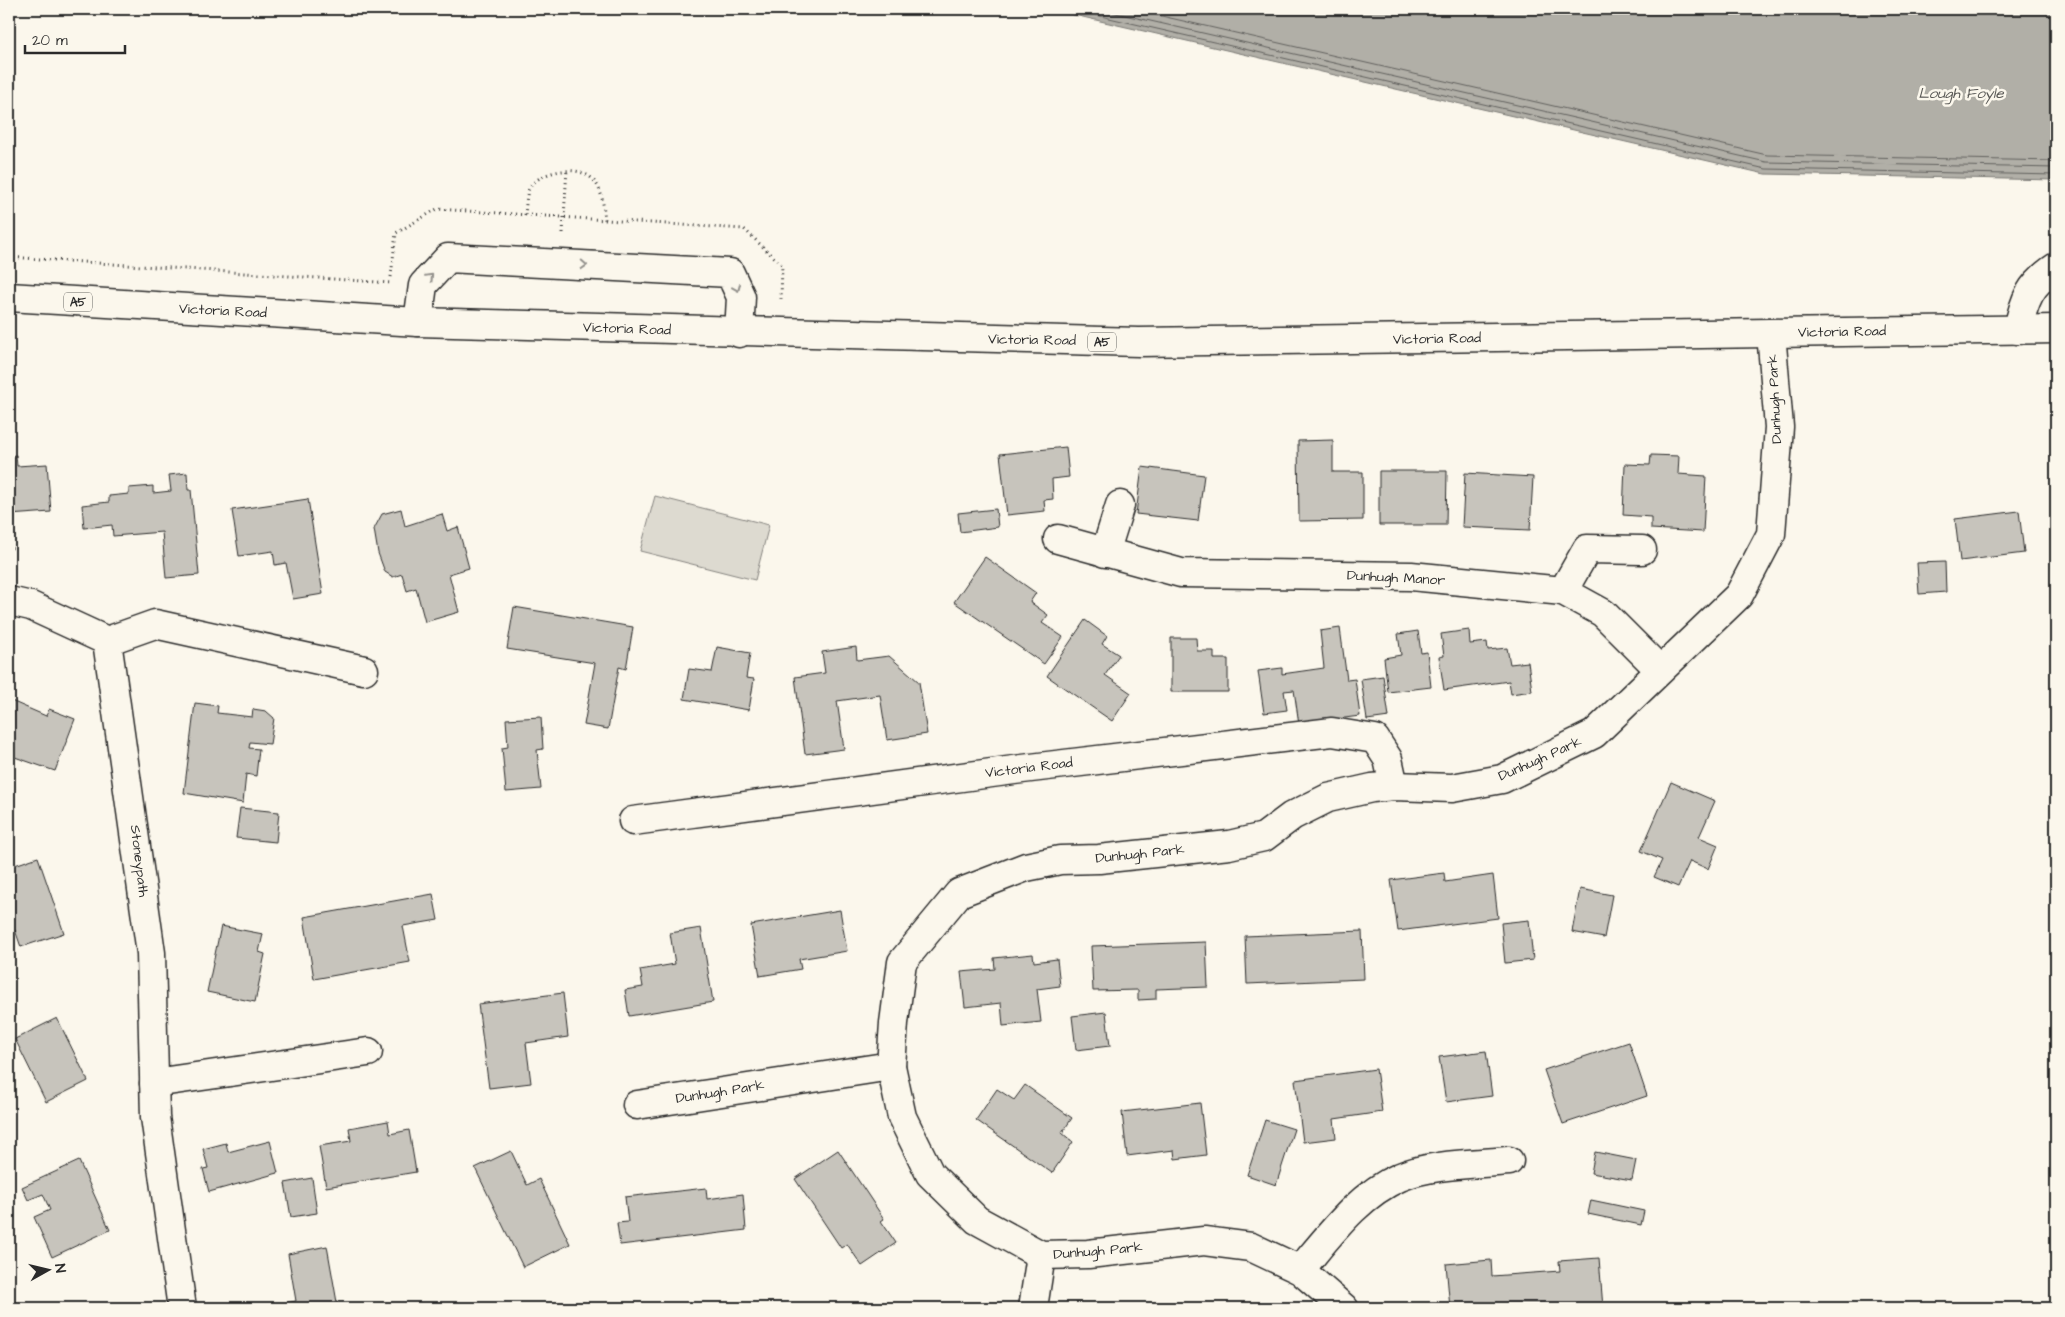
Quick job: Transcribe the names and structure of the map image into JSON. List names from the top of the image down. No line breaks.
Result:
{"streets":{"main road":["A5","Victoria Road","Dunhugh Park","Dunhugh Manor","Stoneypath"]},"crossings":[["Victoria Road","Dunhugh Park"],["Dunhugh Park","Dunhugh Manor"]],"water":["Lough Foyle"],"scale_bar":"20 m","north":"right"}
